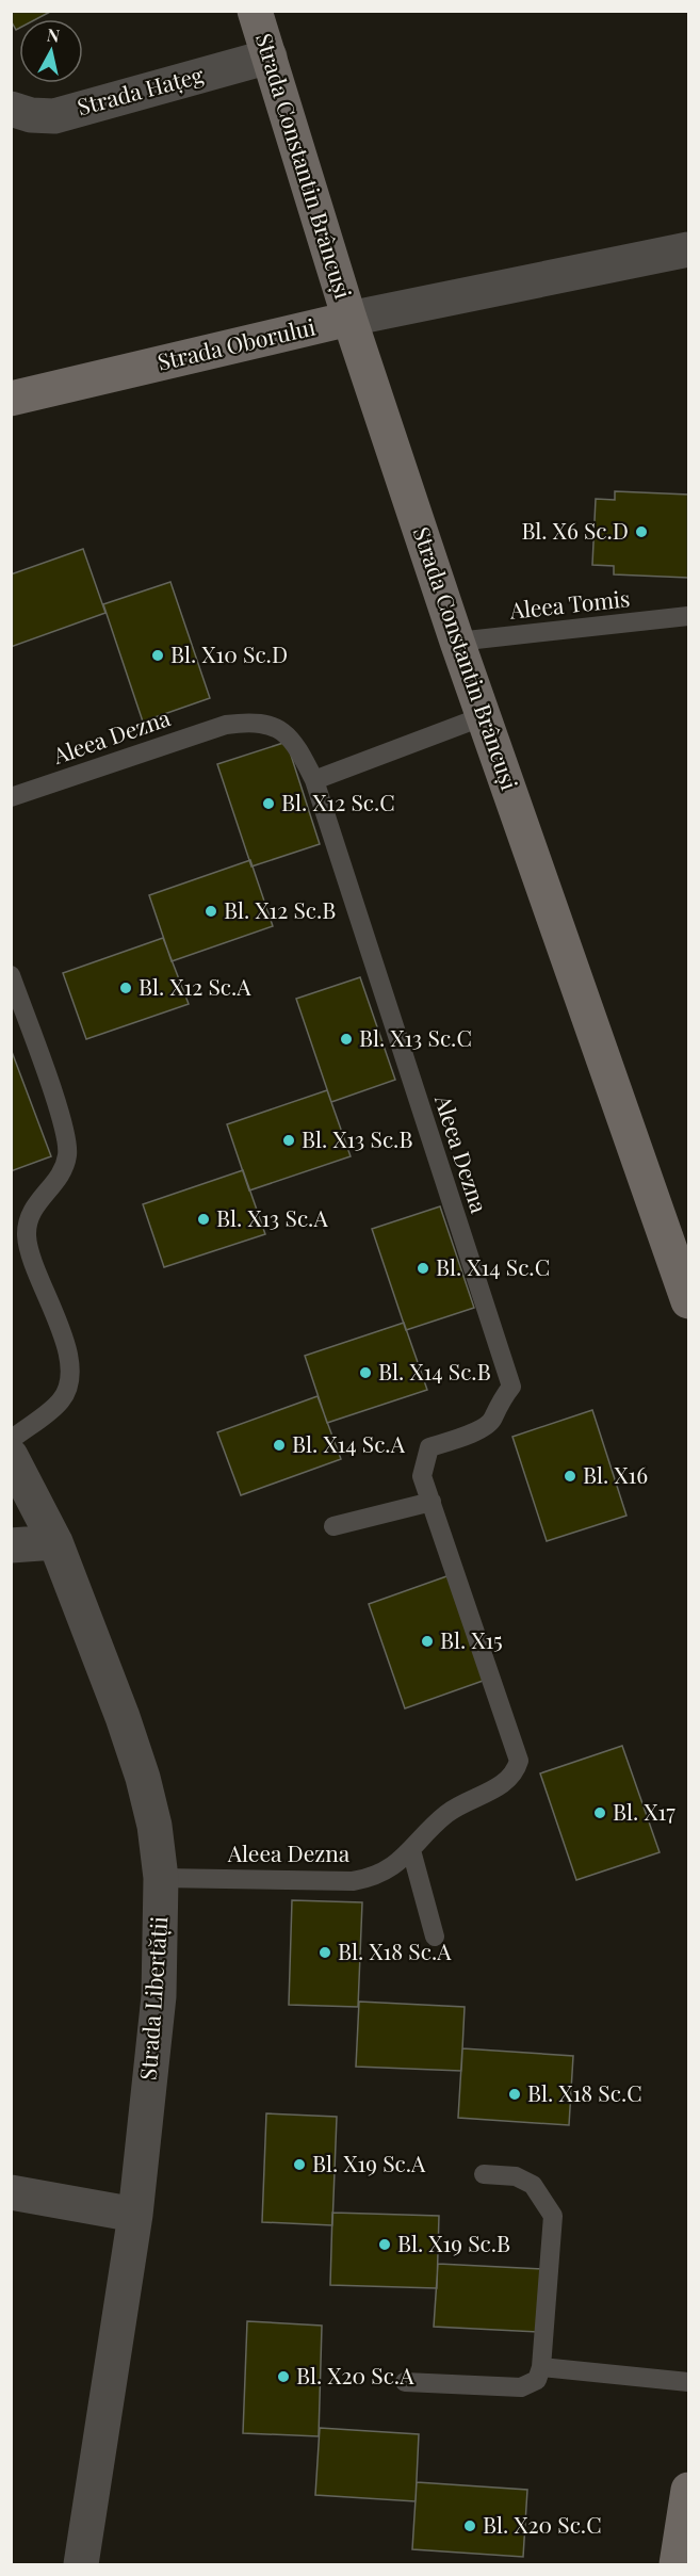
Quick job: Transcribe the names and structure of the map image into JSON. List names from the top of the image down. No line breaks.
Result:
{"streets":{"street":["Strada Hațeg","Strada Constantin Brâncuși","Strada Oborului","Strada Libertății"],"lane":["Aleea Tomis","Aleea Dezna"]},"crossings":[["Strada Hațeg","Strada Constantin Brâncuși"],["Strada Constantin Brâncuși","Strada Oborului"],["Strada Constantin Brâncuși","Aleea Tomis"],["Aleea Dezna","Strada Libertății"]],"places":["Bl. X6 Sc.D","Bl. X10 Sc.D","Bl. X12 Sc.C","Bl. X12 Sc.B","Bl. X12 Sc.A","Bl. X13 Sc.C","Bl. X13 Sc.B","Bl. X13 Sc.A","Bl. X14 Sc.C","Bl. X14 Sc.B","Bl. X14 Sc.A","Bl. X16","Bl. X15","Bl. X17","Bl. X18 Sc.A","Bl. X18 Sc.C","Bl. X19 Sc.A","Bl. X19 Sc.B","Bl. X20 Sc.A","Bl. X20 Sc.C"],"north":"top"}
